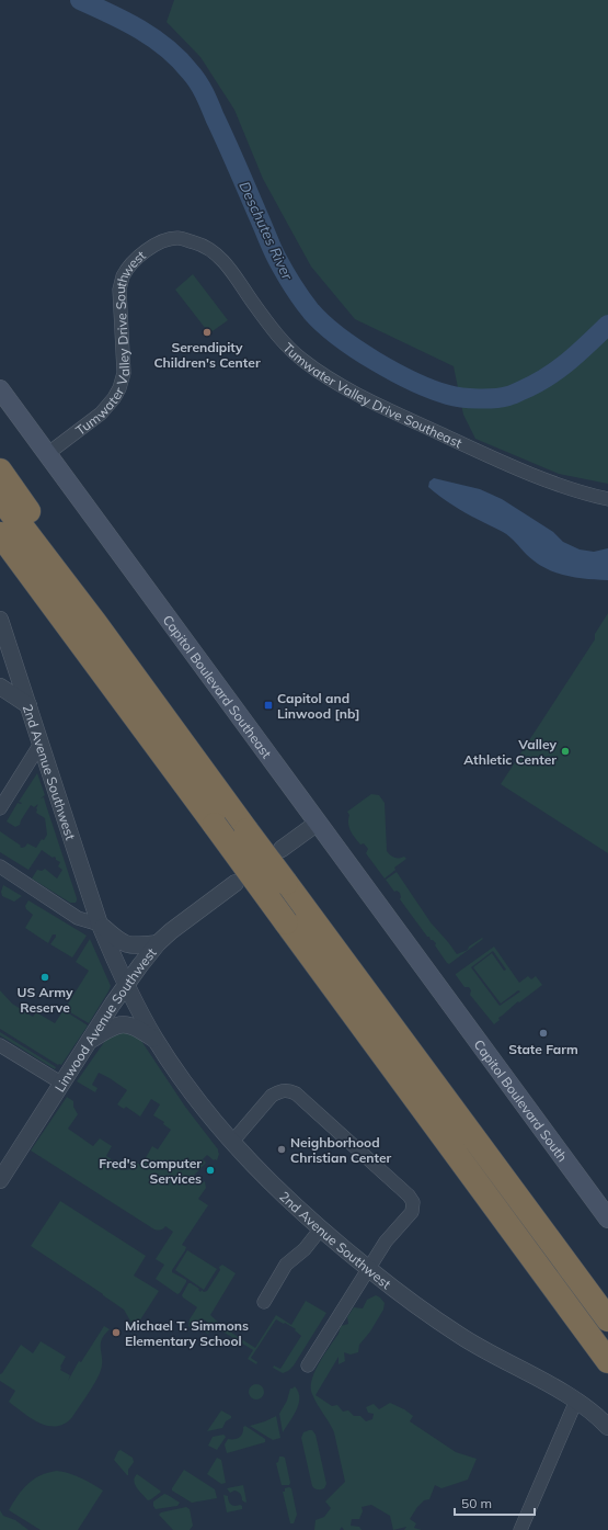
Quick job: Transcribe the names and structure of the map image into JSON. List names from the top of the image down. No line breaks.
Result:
{"streets":{"main road":["Capitol Boulevard Southeast","Capitol Boulevard South"],"street":["Tumwater Valley Drive Southwest","Tumwater Valley Drive Southeast","2nd Avenue Southwest","Linwood Avenue Southwest"]},"crossings":[["Tumwater Valley Drive Southwest","Tumwater Valley Drive Southeast"],["Tumwater Valley Drive Southwest","Capitol Boulevard Southeast"],["Capitol Boulevard Southeast","Capitol Boulevard South"],["2nd Avenue Southwest","Linwood Avenue Southwest"]],"water":["Deschutes River"],"places":{"other":["Serendipity Children's Center","Valley Athletic Center","US Army Reserve","State Farm","Neighborhood Christian Center","Fred's Computer Services","Michael T. Simmons Elementary School"],"transit":["Capitol and Linwood [nb]"]},"scale_bar":"50 m"}
